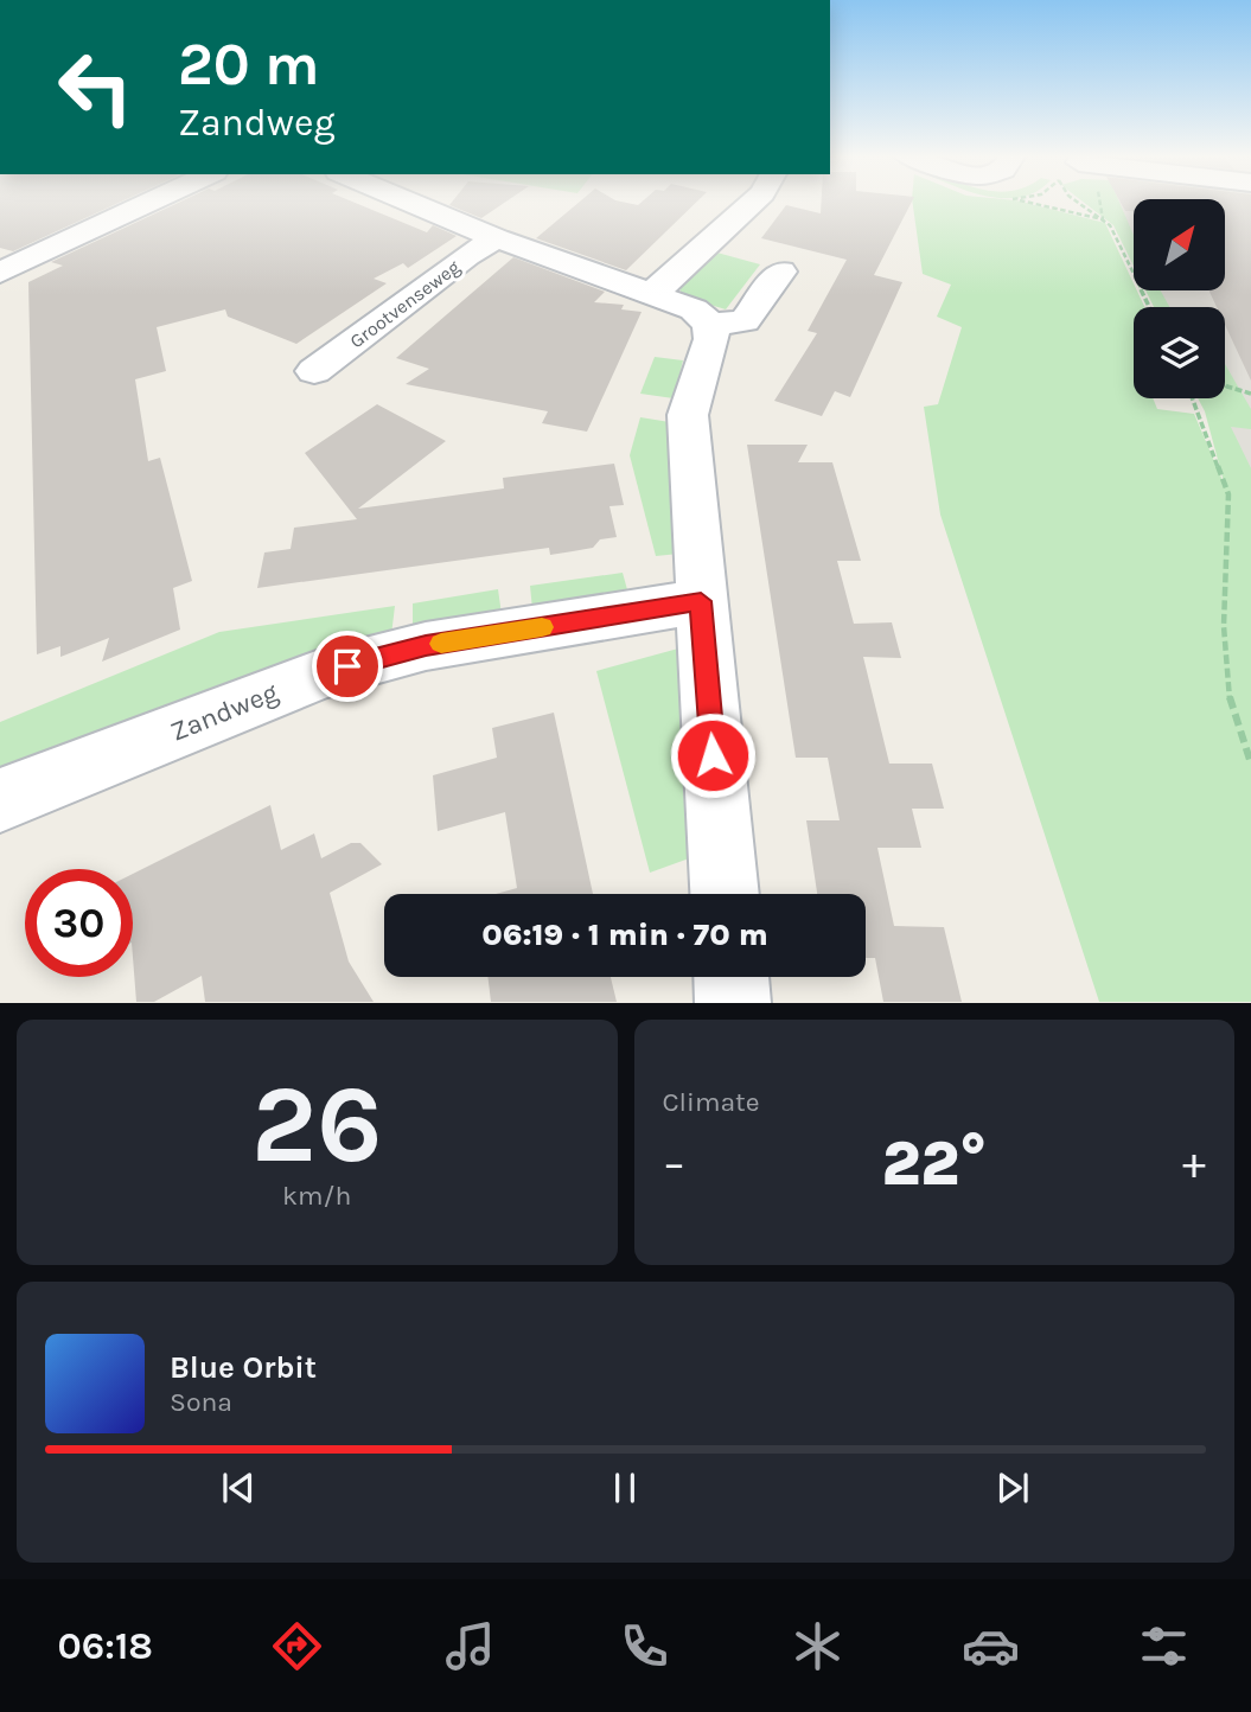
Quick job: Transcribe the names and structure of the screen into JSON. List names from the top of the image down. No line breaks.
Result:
{"streets":{"street":["Grootvenseweg","Zandweg"]},"north":"top right","page":{"turn":["20 m","Zandweg"],"limit":"30","trip":"06:19 · 1 min · 70 m","tile":[["26","km/h"],"Climate"],"heat":["−","22°","+"],"song":["Blue Orbit","Sona"],"tabs":"06:18"}}
